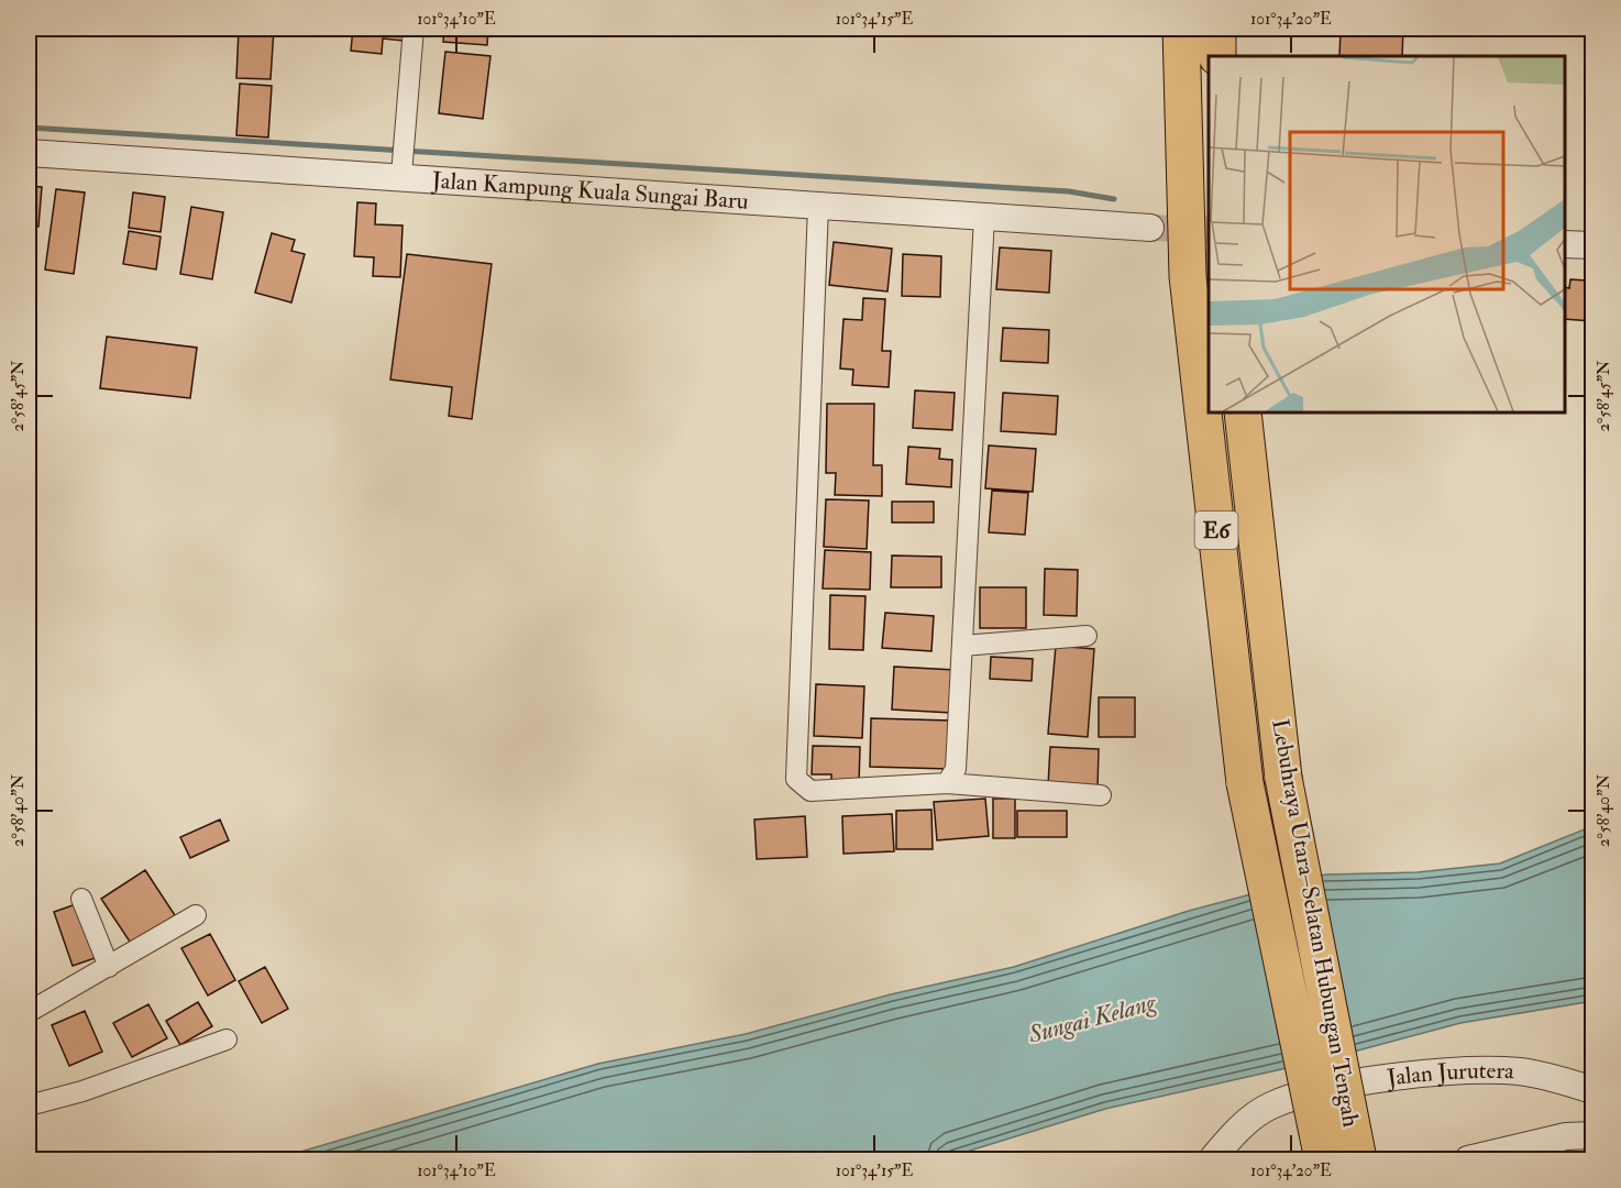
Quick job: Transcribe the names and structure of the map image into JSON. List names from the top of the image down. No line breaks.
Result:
{"streets":{"highway":["E6","Lebuhraya Utara–Selatan Hubungan Tengah"],"street":["Jalan Kampung Kuala Sungai Baru","Jalan Jurutera"]},"water":["Sungai Kelang"],"coordinates":["101°34'10\"E","101°34'15\"E","101°34'20\"E","2°58'45\"N","2°58'40\"N"]}
